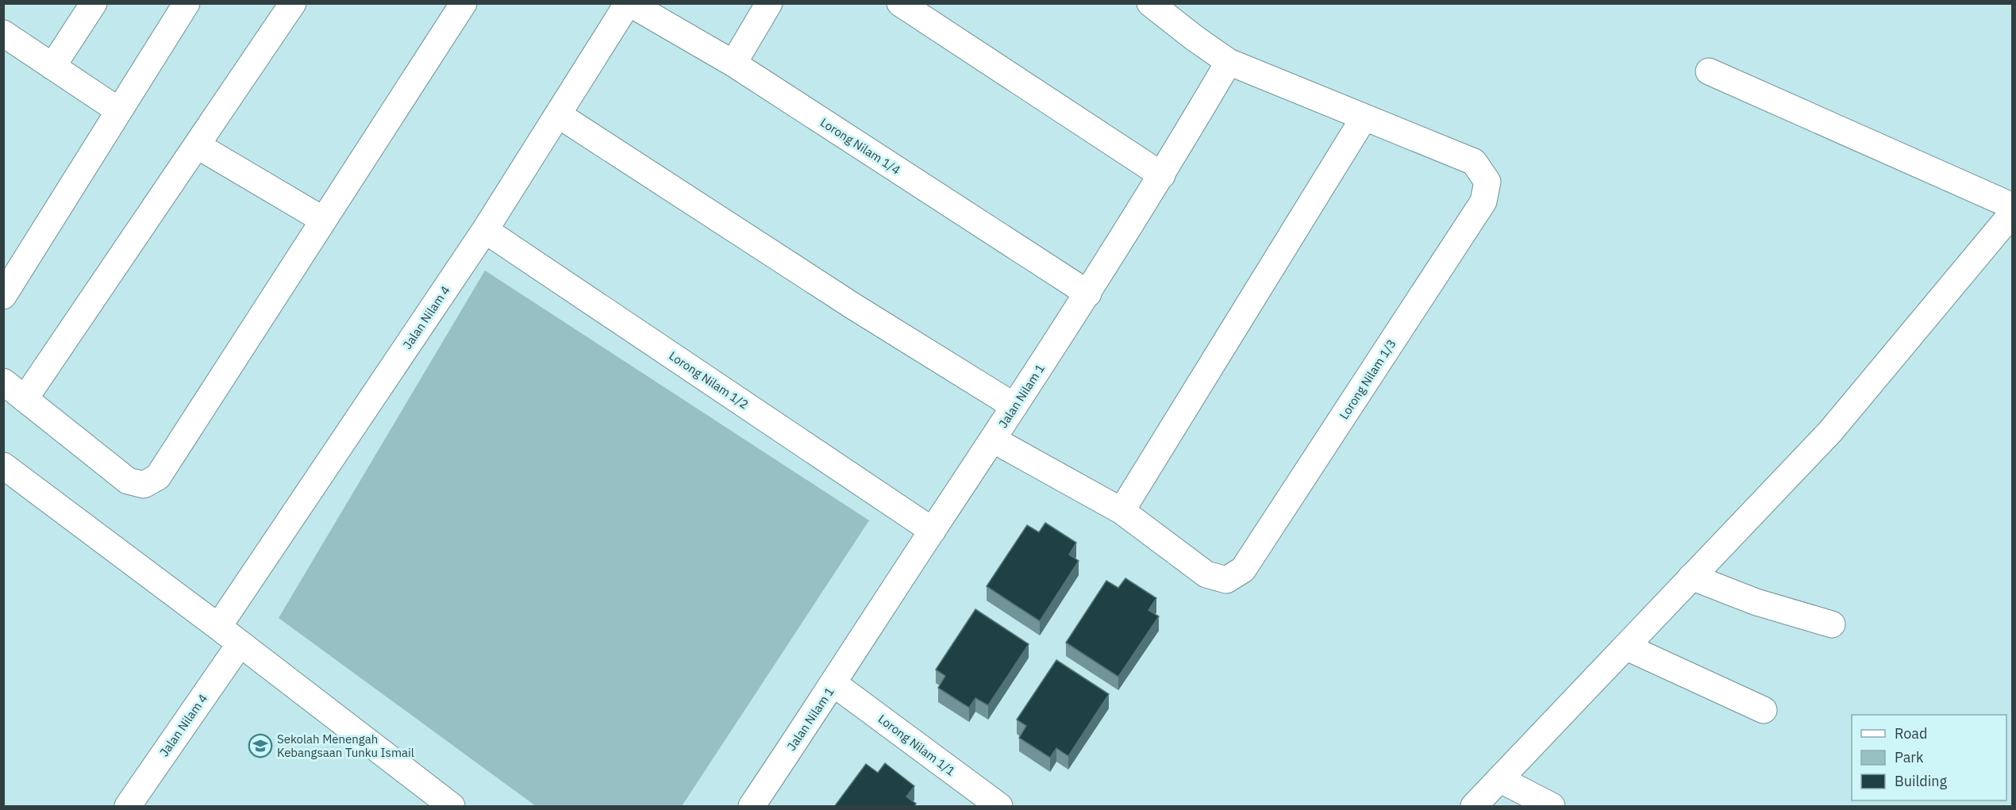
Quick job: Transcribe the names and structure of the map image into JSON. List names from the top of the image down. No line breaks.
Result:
{"streets":{"street":["Lorong Nilam 1/4","Jalan Nilam 4","Lorong Nilam 1/3","Lorong Nilam 1/2","Jalan Nilam 1","Lorong Nilam 1/1"]},"crossings":[["Lorong Nilam 1/4","Jalan Nilam 4"],["Lorong Nilam 1/4","Jalan Nilam 1"],["Jalan Nilam 4","Lorong Nilam 1/2"],["Lorong Nilam 1/3","Jalan Nilam 1"],["Lorong Nilam 1/2","Jalan Nilam 1"],["Jalan Nilam 1","Lorong Nilam 1/1"]],"places":{"school or university":["Sekolah Menengah Kebangsaan Tunku Ismail"]},"legend":["Road","Park","Building"]}
